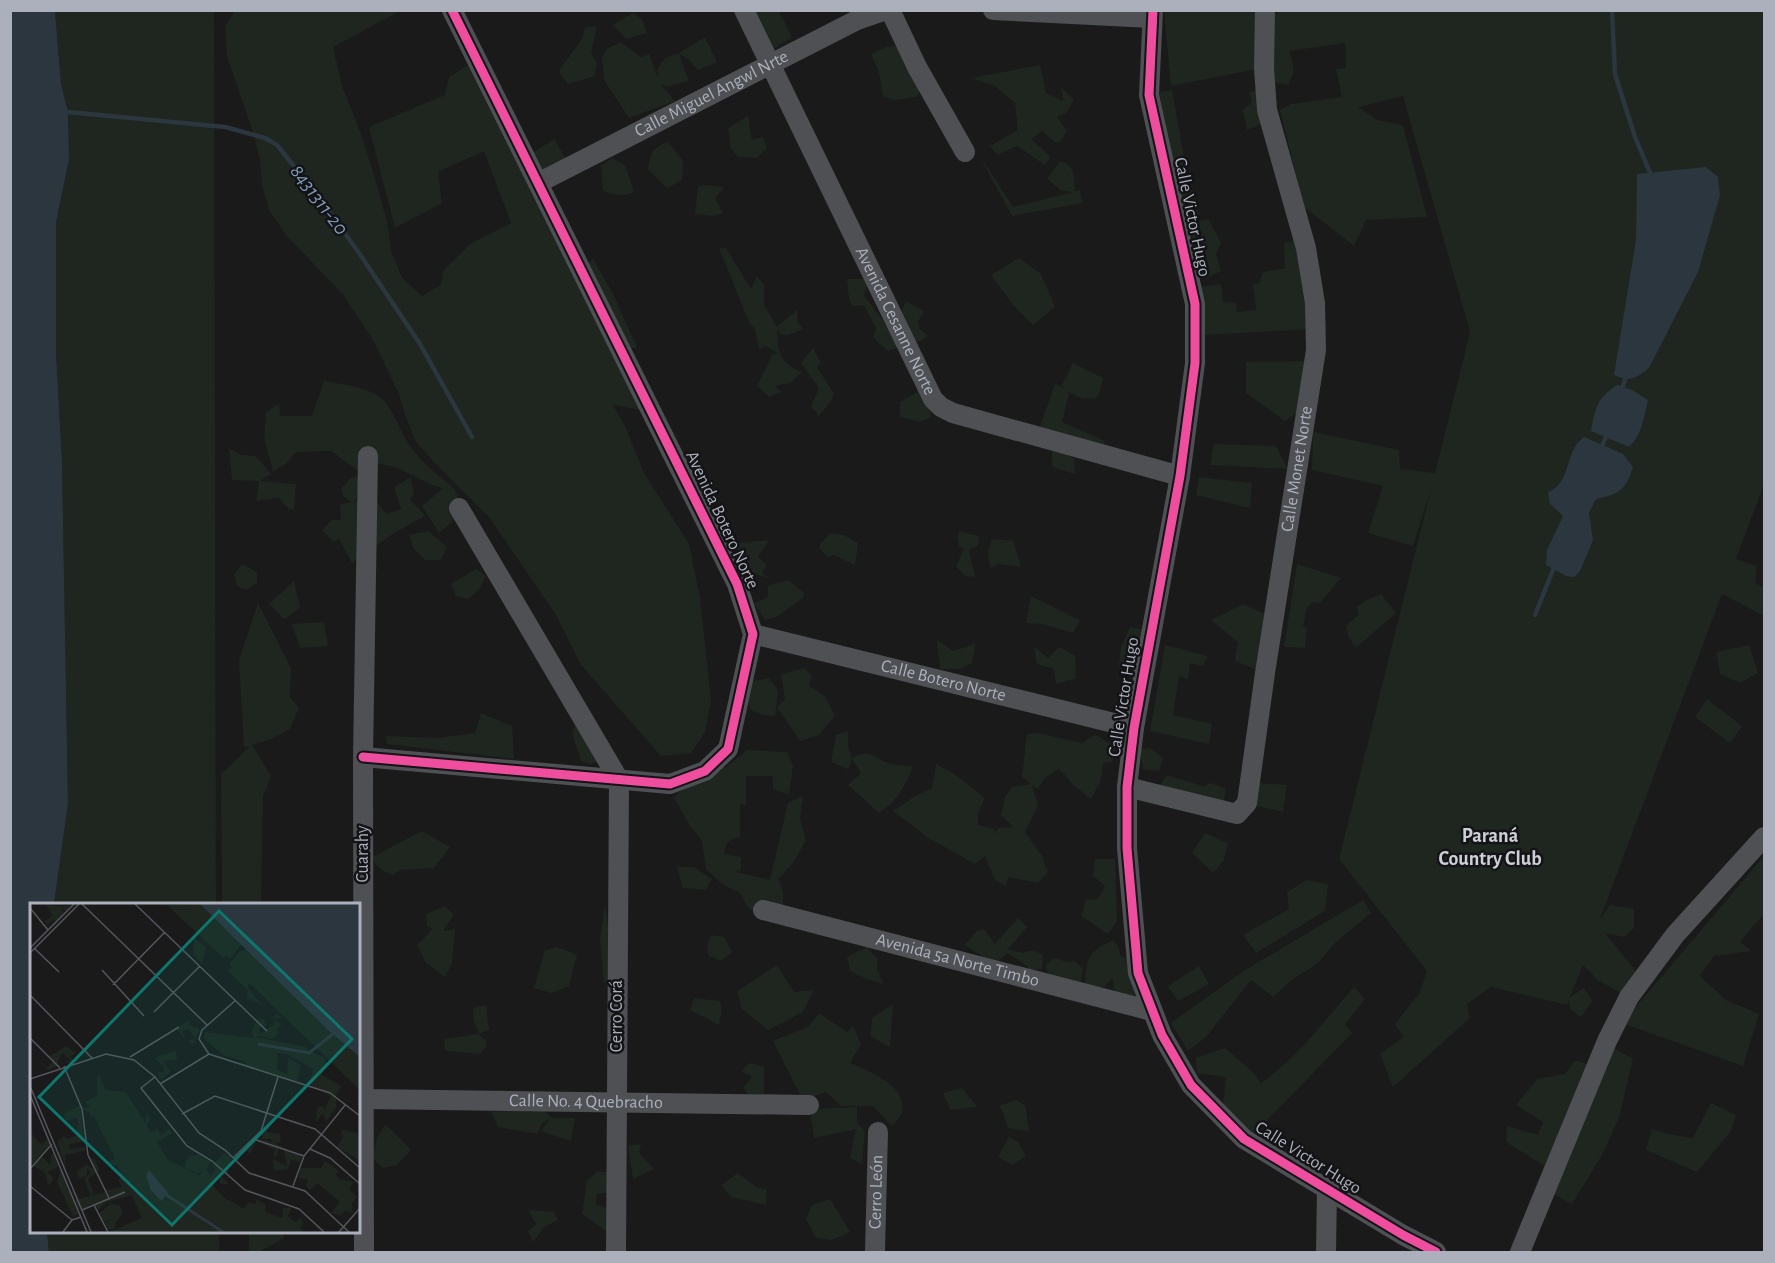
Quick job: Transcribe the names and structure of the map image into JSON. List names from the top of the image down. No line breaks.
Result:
{"streets":{"street":["Calle Miguel Angwl Nrte","Calle Victor Hugo","Avenida Cesanne Norte","Calle Monet Norte","Avenida Botero Norte","Calle Botero Norte","Cuarahy","Avenida 5a Norte Timbo","Cerro Corá","Calle No. 4 Quebracho","Cerro León"]},"crossings":[["Calle Miguel Angwl Nrte","Avenida Cesanne Norte"],["Calle Miguel Angwl Nrte","Avenida Botero Norte"],["Calle Victor Hugo","Avenida Cesanne Norte"],["Calle Victor Hugo","Calle Monet Norte"],["Calle Victor Hugo","Calle Botero Norte"],["Calle Victor Hugo","Avenida 5a Norte Timbo"],["Avenida Botero Norte","Calle Botero Norte"],["Cuarahy","Calle No. 4 Quebracho"],["Cerro Corá","Calle No. 4 Quebracho"]],"districts":["Paraná Country Club"],"water":["8431311-20"]}
